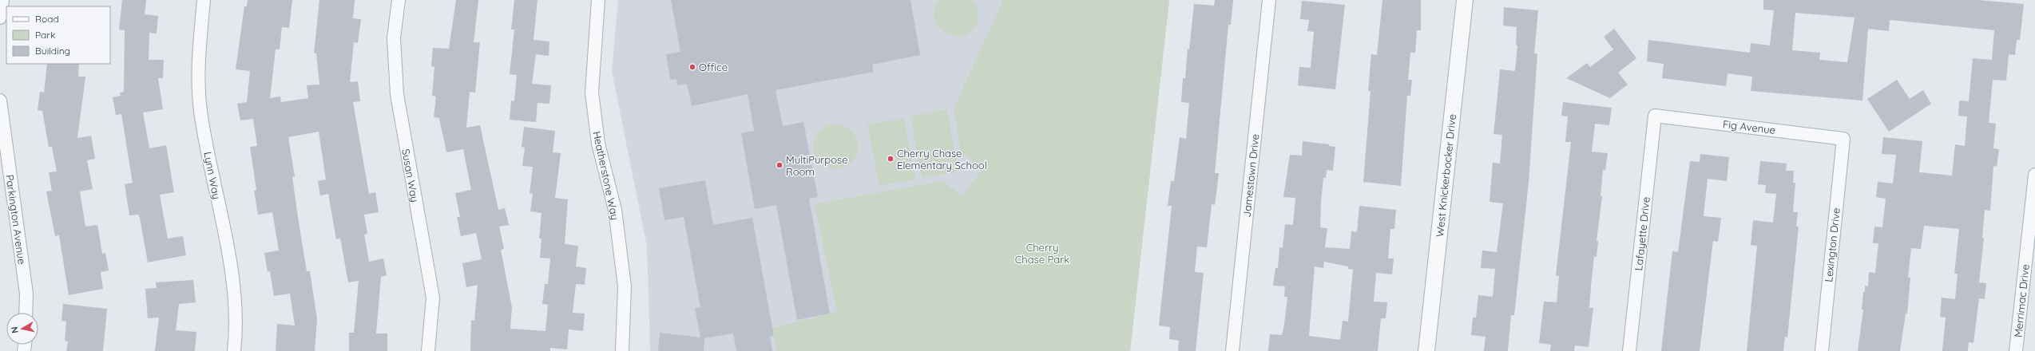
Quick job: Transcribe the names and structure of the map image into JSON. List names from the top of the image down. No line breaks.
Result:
{"streets":{"street":["Fig Avenue","Lynn Way","Susan Way","Heatherstone Way","Jamestown Drive","West Knickerbocker Drive","Parkington Avenue","Lafayette Drive","Lexington Drive","Merrimac Drive"]},"crossings":[["Fig Avenue","Lafayette Drive"],["Fig Avenue","Lexington Drive"]],"parks":["Cherry Chase Park"],"places":["Office","Cherry Chase Elementary School","MultiPurpose Room"],"legend":["Road","Park","Building"],"north":"left"}
